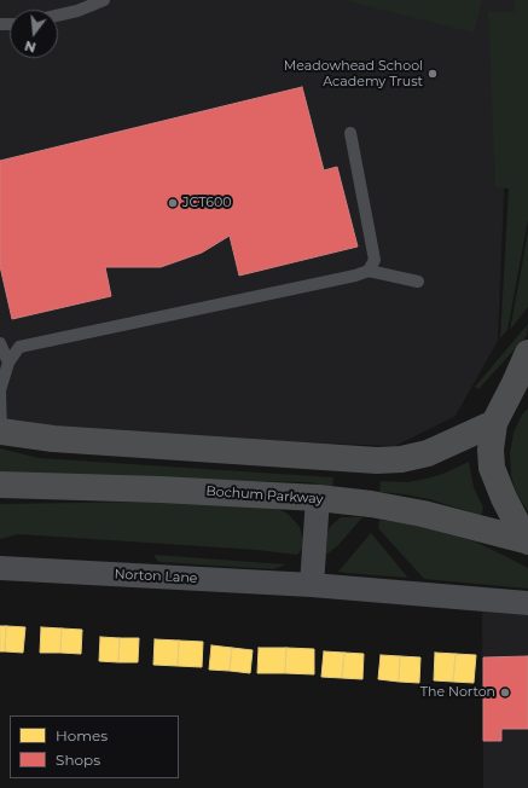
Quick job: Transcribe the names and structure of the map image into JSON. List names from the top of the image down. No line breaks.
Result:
{"streets":{"highway":["Bochum Parkway"],"street":["Norton Lane"]},"places":["Meadowhead School Academy Trust","JCT600","The Norton"],"legend":["Homes","Shops"],"north":"bottom"}
